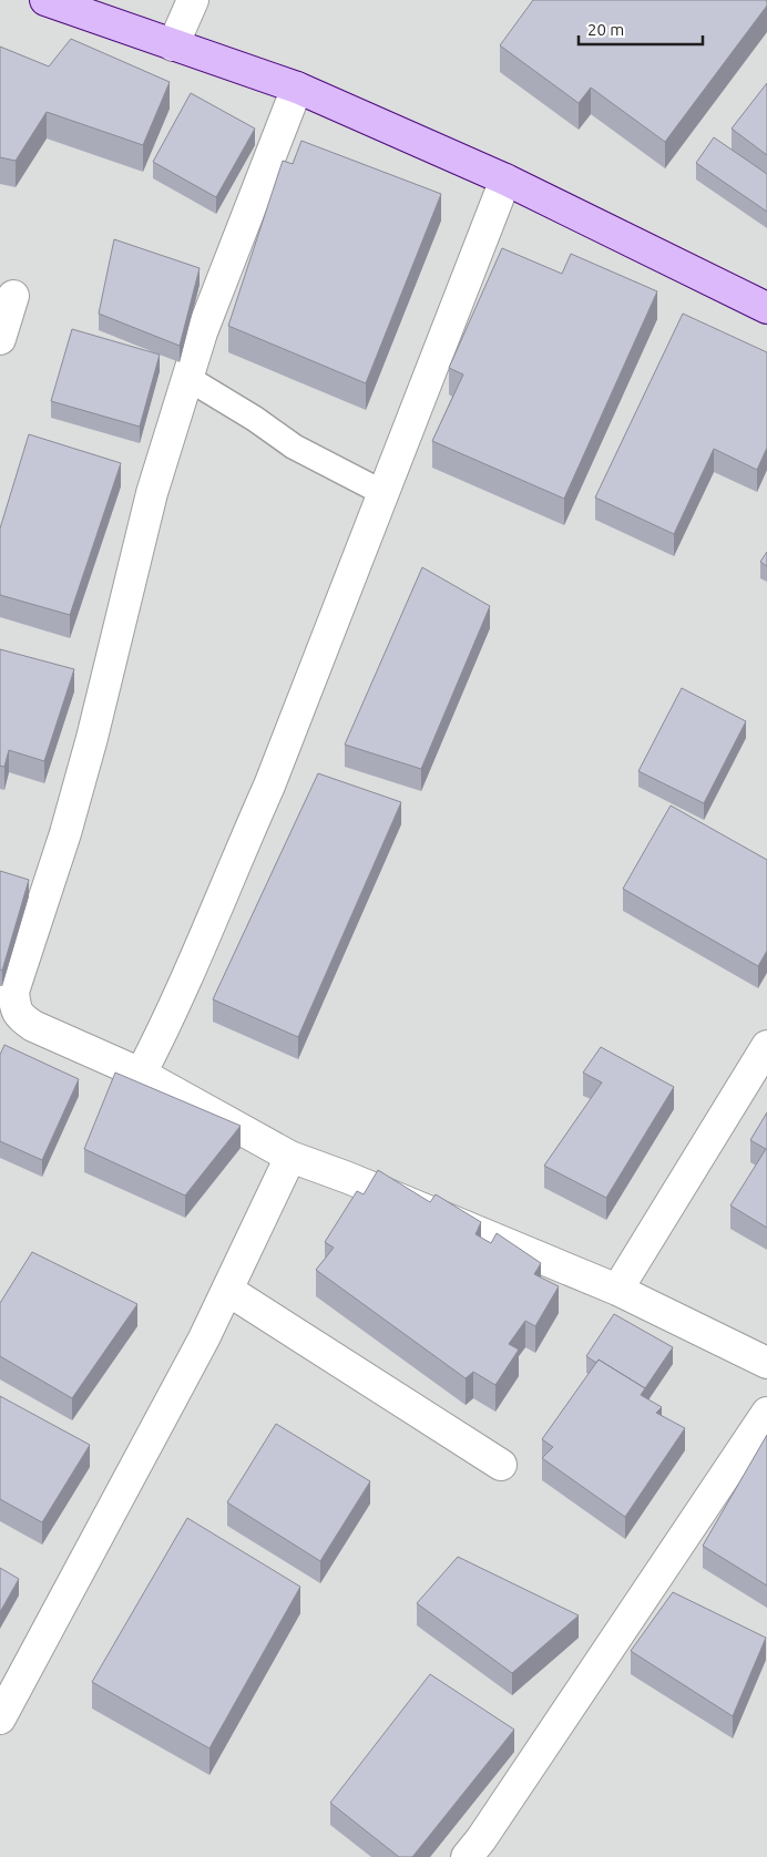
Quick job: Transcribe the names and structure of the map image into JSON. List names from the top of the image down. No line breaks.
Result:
{"scale_bar":"20 m"}
